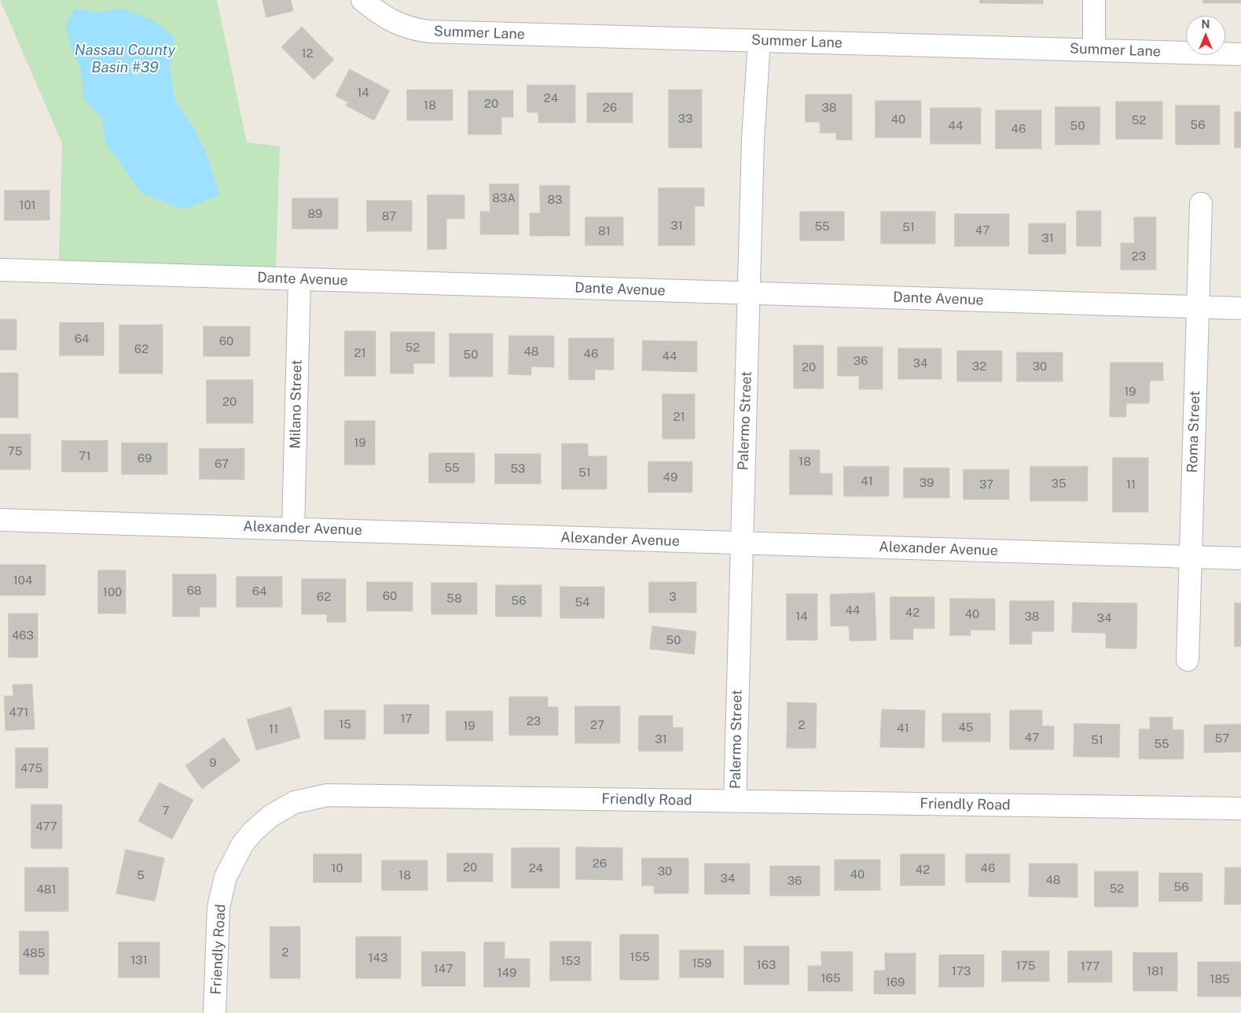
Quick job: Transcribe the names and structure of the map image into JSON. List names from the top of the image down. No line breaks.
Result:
{"streets":{"street":["Summer Lane","Dante Avenue","Milano Street","Palermo Street","Roma Street","Alexander Avenue","Friendly Road"]},"crossings":[["Summer Lane","Palermo Street"],["Dante Avenue","Milano Street"],["Dante Avenue","Palermo Street"],["Dante Avenue","Roma Street"],["Milano Street","Alexander Avenue"],["Palermo Street","Alexander Avenue"],["Palermo Street","Friendly Road"],["Roma Street","Alexander Avenue"]],"water":["Nassau County Basin #39"],"house_numbers":["12","14","24","20","18","26","38","33","40","52","56","44","50","46","83A","83","101","89","87","31","55","51","47","81","31","23","64","60","52","62","48","21","46","50","44","36","34","32","30","20","19","20","21","19","75","71","69","18","67","55","53","51","49","41","39","35","37","11","104","68","64","100","60","62","3","58","56","54","44","42","40","14","38","34","463","50","471","17","23","15","27","2","19","45","41","11","47","57","31","51","55","9","475","7","477","26","20","10","24","46","42","30","40","5","18","34","48","36","56","52","481","2","485","155","143","131","153","159","163","175","177","147","173","181","149","165","185","169"],"north":"top"}
